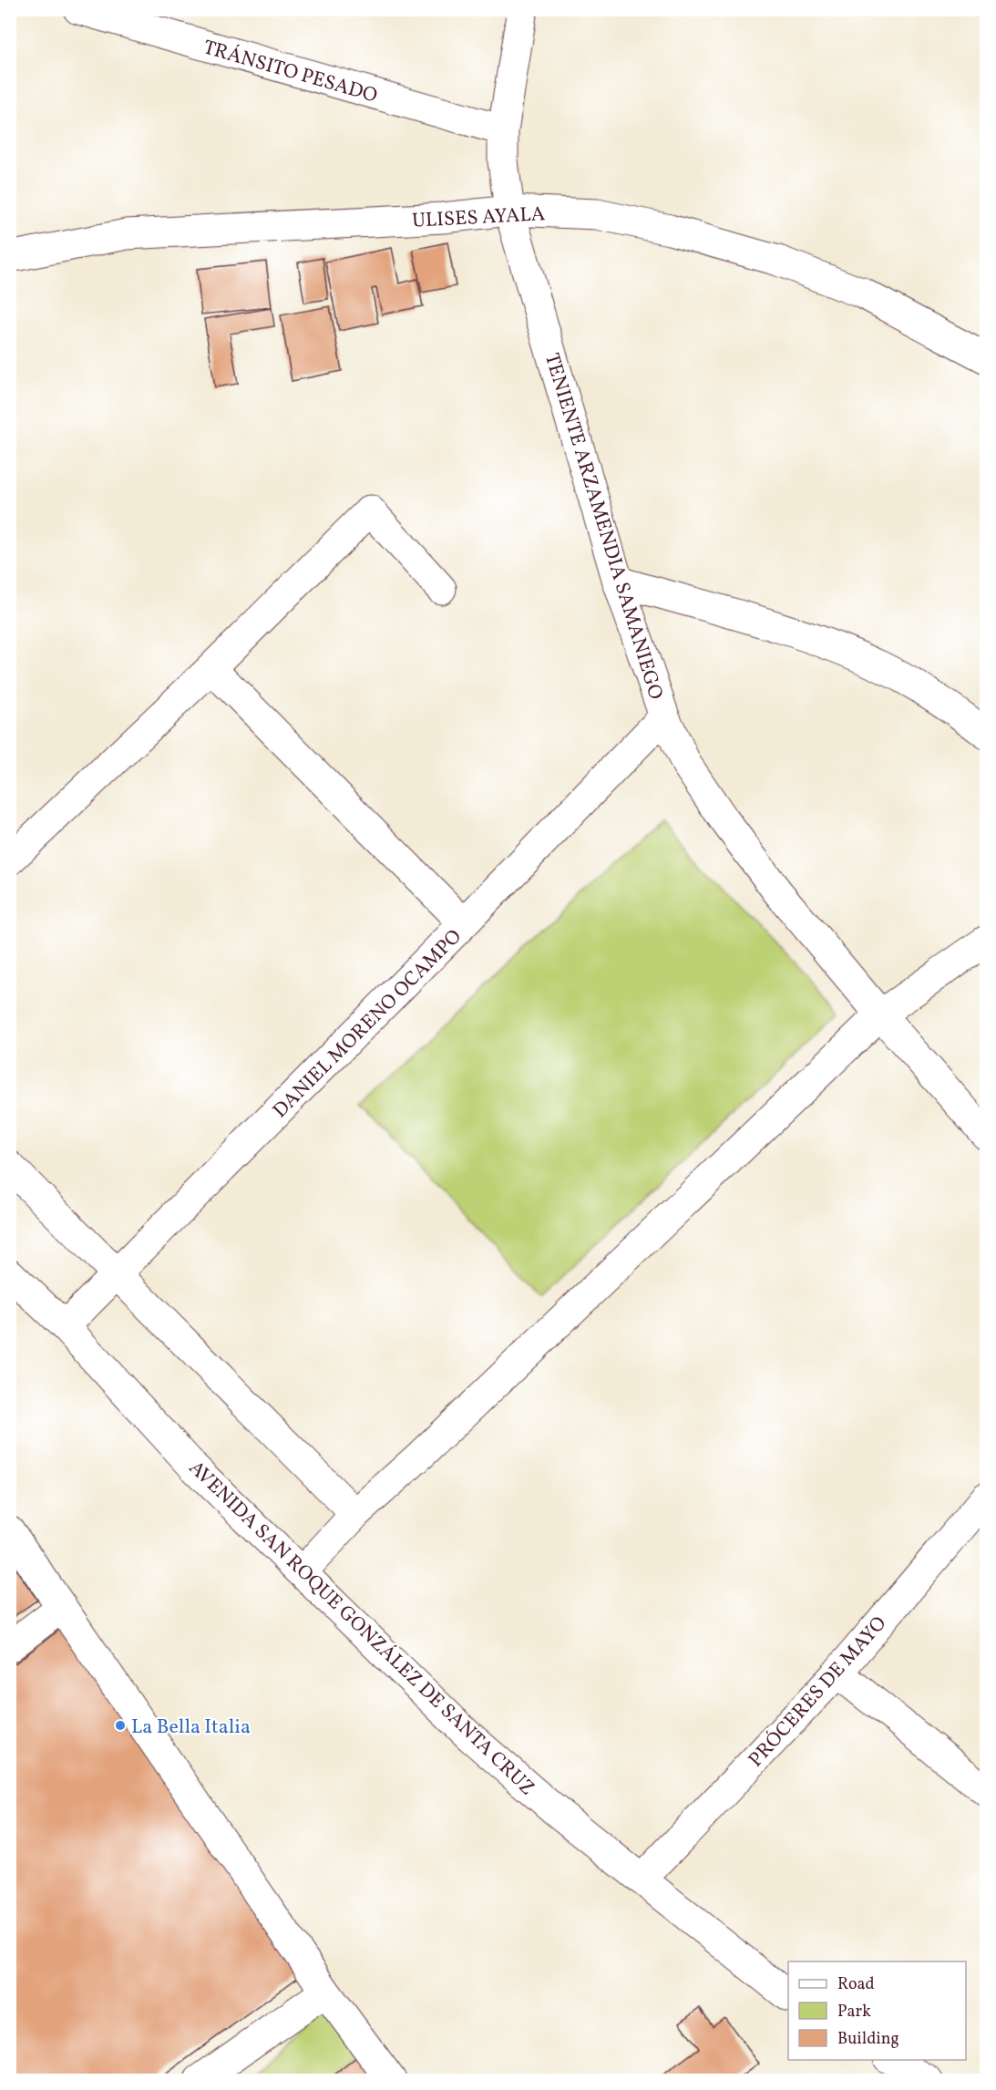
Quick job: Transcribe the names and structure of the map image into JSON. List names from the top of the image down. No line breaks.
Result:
{"streets":{"main road":["TRÁNSITO PESADO","ULISES AYALA","TENIENTE ARZAMENDIA SAMANIEGO","DANIEL MORENO OCAMPO","AVENIDA SAN ROQUE GONZÁLEZ DE SANTA CRUZ","PRÓCERES DE MAYO"]},"crossings":[["TRÁNSITO PESADO","TENIENTE ARZAMENDIA SAMANIEGO"],["ULISES AYALA","TENIENTE ARZAMENDIA SAMANIEGO"],["TENIENTE ARZAMENDIA SAMANIEGO","DANIEL MORENO OCAMPO"],["DANIEL MORENO OCAMPO","AVENIDA SAN ROQUE GONZÁLEZ DE SANTA CRUZ"],["AVENIDA SAN ROQUE GONZÁLEZ DE SANTA CRUZ","PRÓCERES DE MAYO"]],"places":["La Bella Italia"],"legend":["Road","Park","Building"]}
